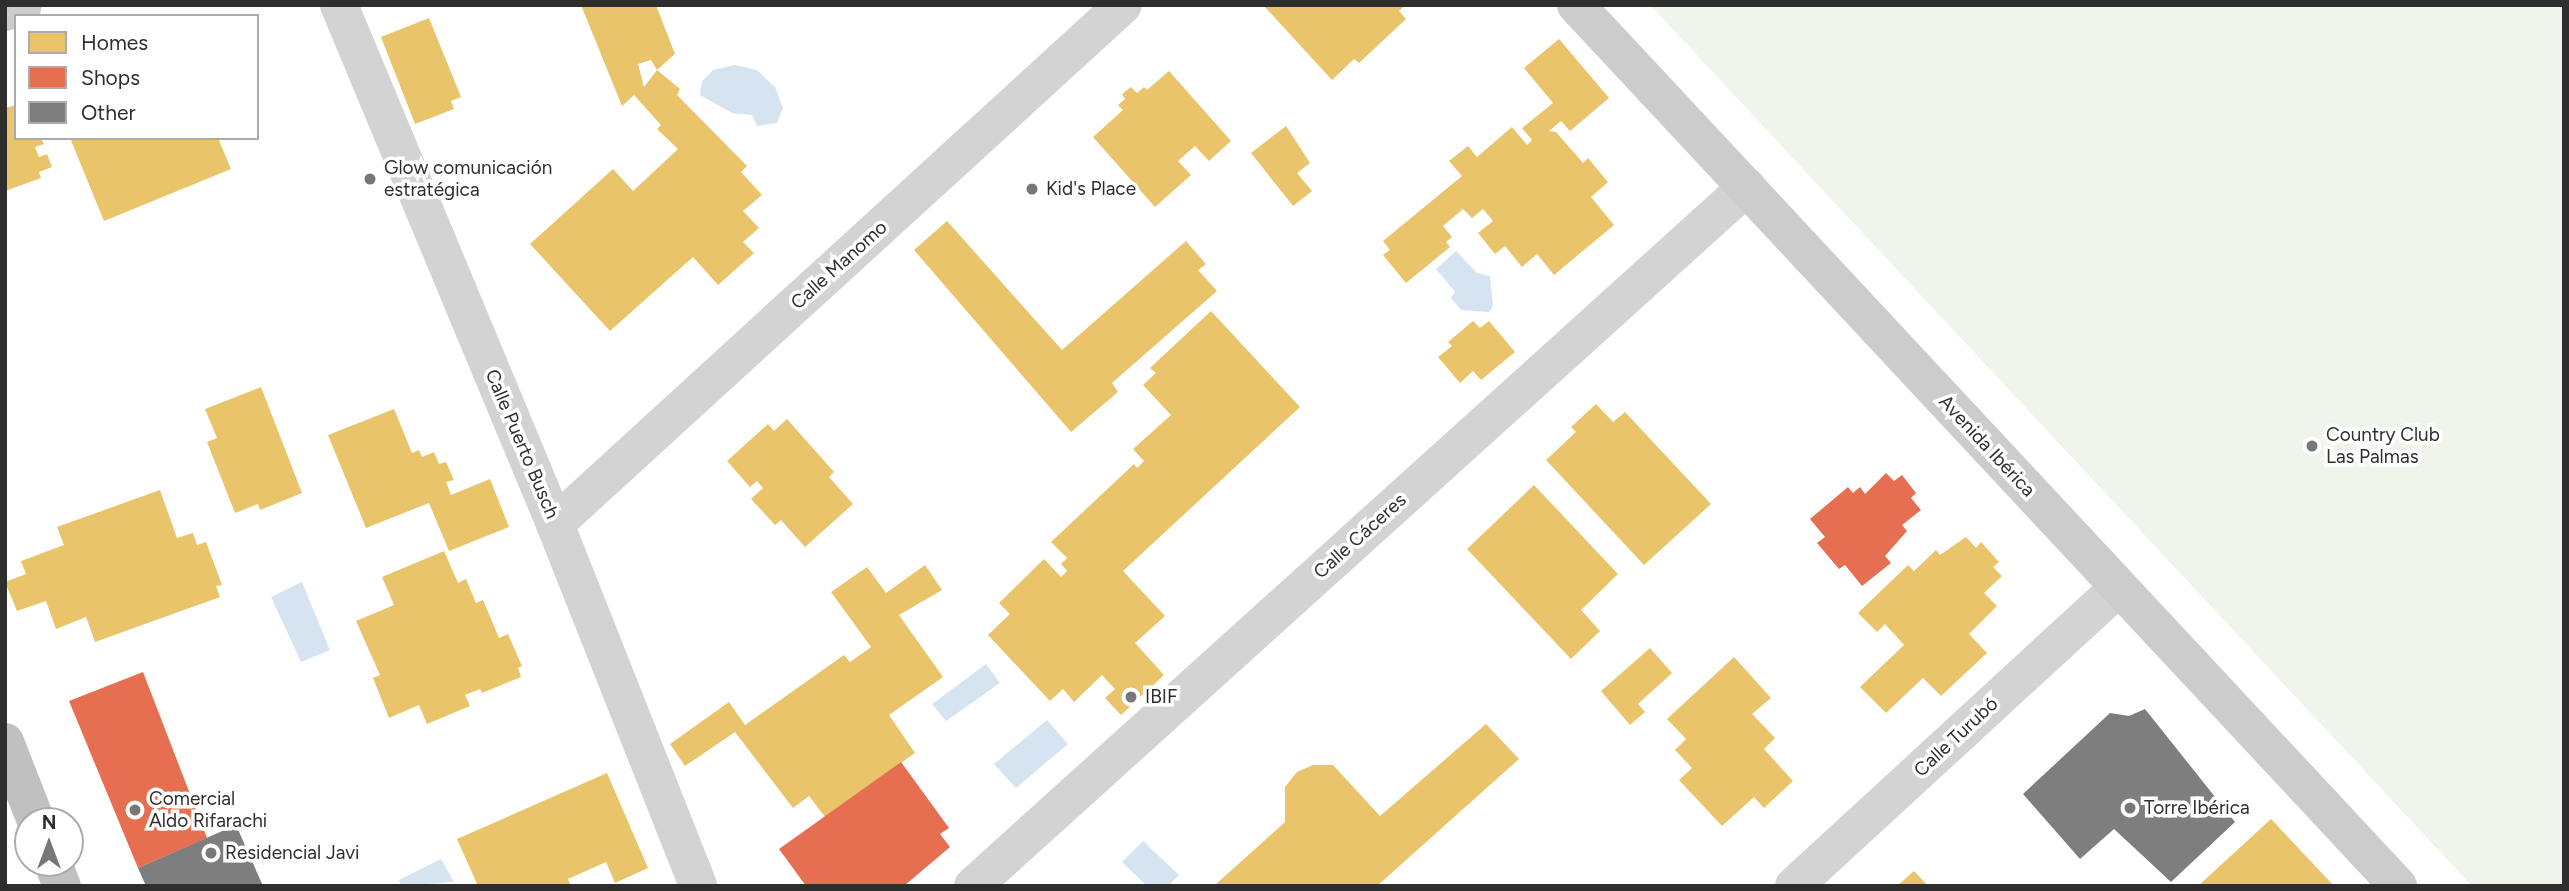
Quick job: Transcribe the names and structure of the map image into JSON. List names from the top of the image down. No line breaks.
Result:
{"streets":{"street":["Calle Manomo","Calle Puerto Busch","Avenida Ibérica","Calle Cáceres","Calle Turubó"]},"crossings":[["Calle Manomo","Calle Puerto Busch"],["Avenida Ibérica","Calle Cáceres"],["Avenida Ibérica","Calle Turubó"]],"places":["Glow comunicación estratégica","Kid's Place","Country Club Las Palmas","IBIF","Torre Ibérica","Comercial Aldo Rifarachi","Residencial Javi"],"legend":["Homes","Shops","Other"],"north":"top"}
